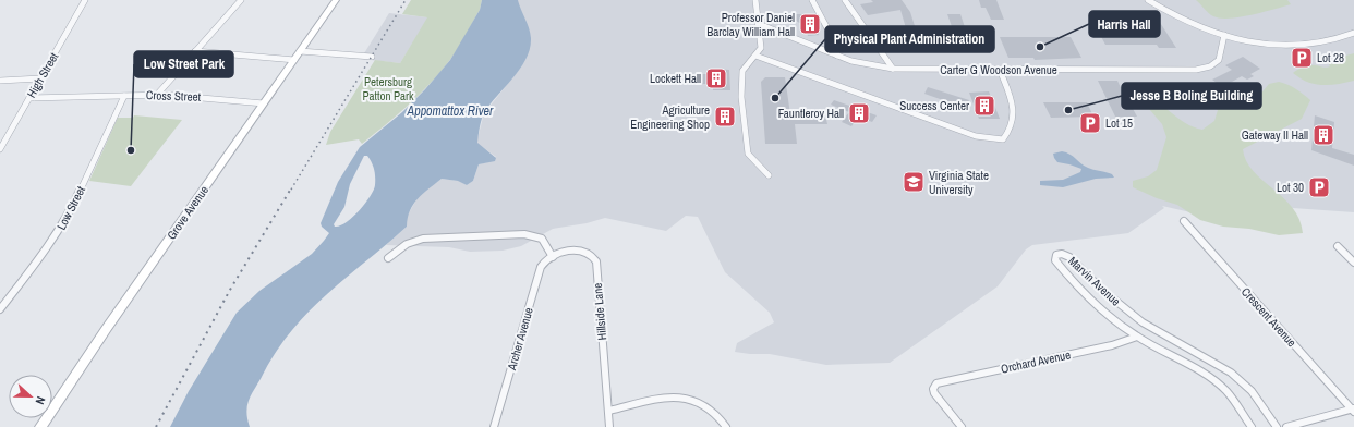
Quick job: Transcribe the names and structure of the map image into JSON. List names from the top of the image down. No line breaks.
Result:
{"streets":{"main road":["Grove Avenue"],"street":["Carter G Woodson Avenue","High Street","Cross Street","Low Street","Marvin Avenue","Hillside Lane","Crescent Avenue","Archer Avenue","Orchard Avenue"]},"crossings":[["High Street","Cross Street"],["Cross Street","Low Street"],["Cross Street","Grove Avenue"],["Marvin Avenue","Orchard Avenue"],["Hillside Lane","Archer Avenue"]],"water":["Appomattox River"],"parks":["Petersburg Patton Park"],"places":{"building":["Professor Daniel Barclay William Hall","Lockett Hall","Success Center","Fauntleroy Hall","Agriculture Engineering Shop","Gateway II Hall"],"other":["Harris Hall","Physical Plant Administration","Jesse B Boling Building","Low Street Park"],"parking":["Lot 28","Lot 15","Lot 30"],"school or university":["Virginia State University"]},"north":"right"}
